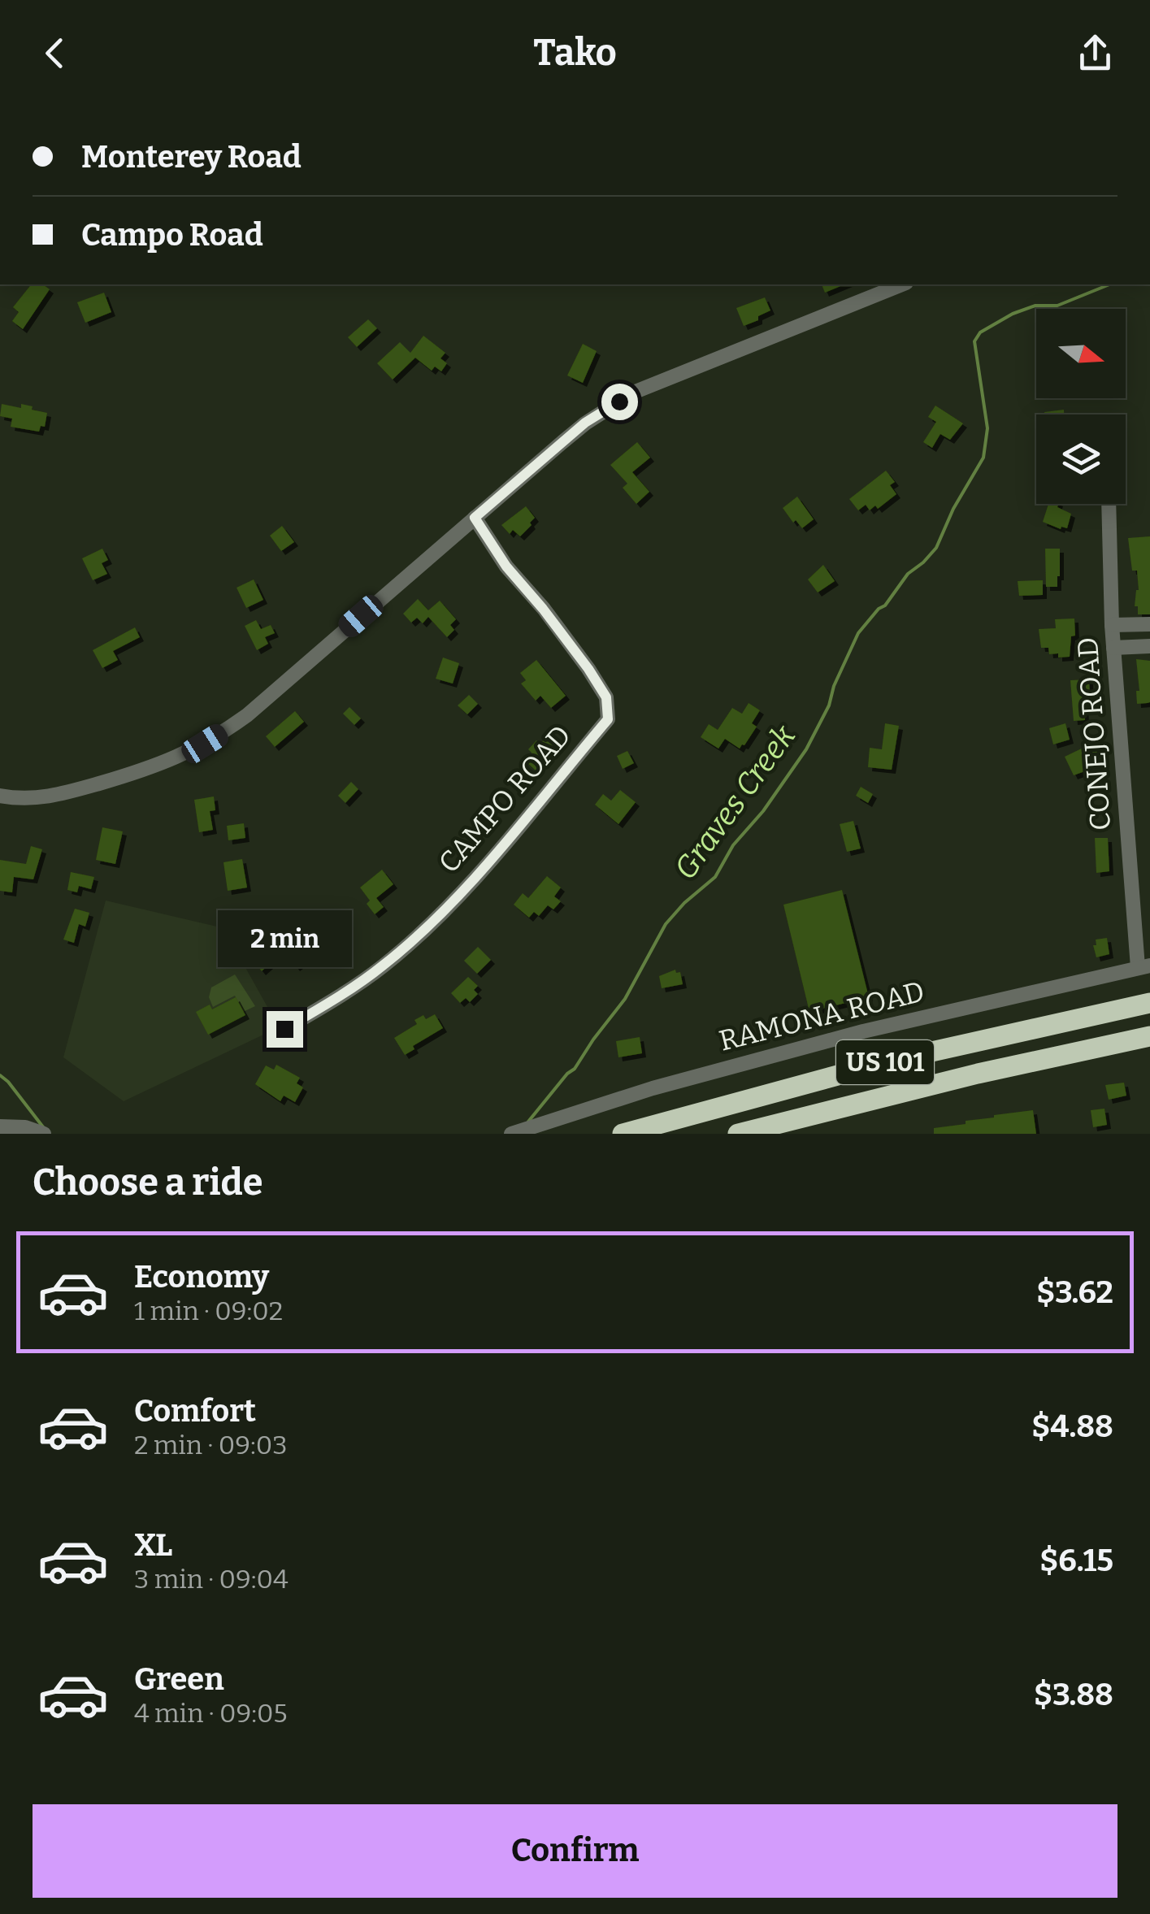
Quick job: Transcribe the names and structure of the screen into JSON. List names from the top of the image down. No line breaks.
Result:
{"streets":{"highway":["US 101"],"street":["CONEJO ROAD","CAMPO ROAD","RAMONA ROAD"]},"crossings":[["CONEJO ROAD","RAMONA ROAD"]],"water":["Graves Creek"],"north":"right","page":{"header":"Tako","banner":["Monterey Road","Campo Road"],"bubble":"2 min","heading":"Choose a ride","list":[{"name":"Economy","note":"1 min · 09:02","value":"$3.62"},{"name":"Comfort","note":"2 min · 09:03","value":"$4.88"},{"name":"XL","note":"3 min · 09:04","value":"$6.15"},{"name":"Green","note":"4 min · 09:05","value":"$3.88"}],"buttons":"Confirm"}}
